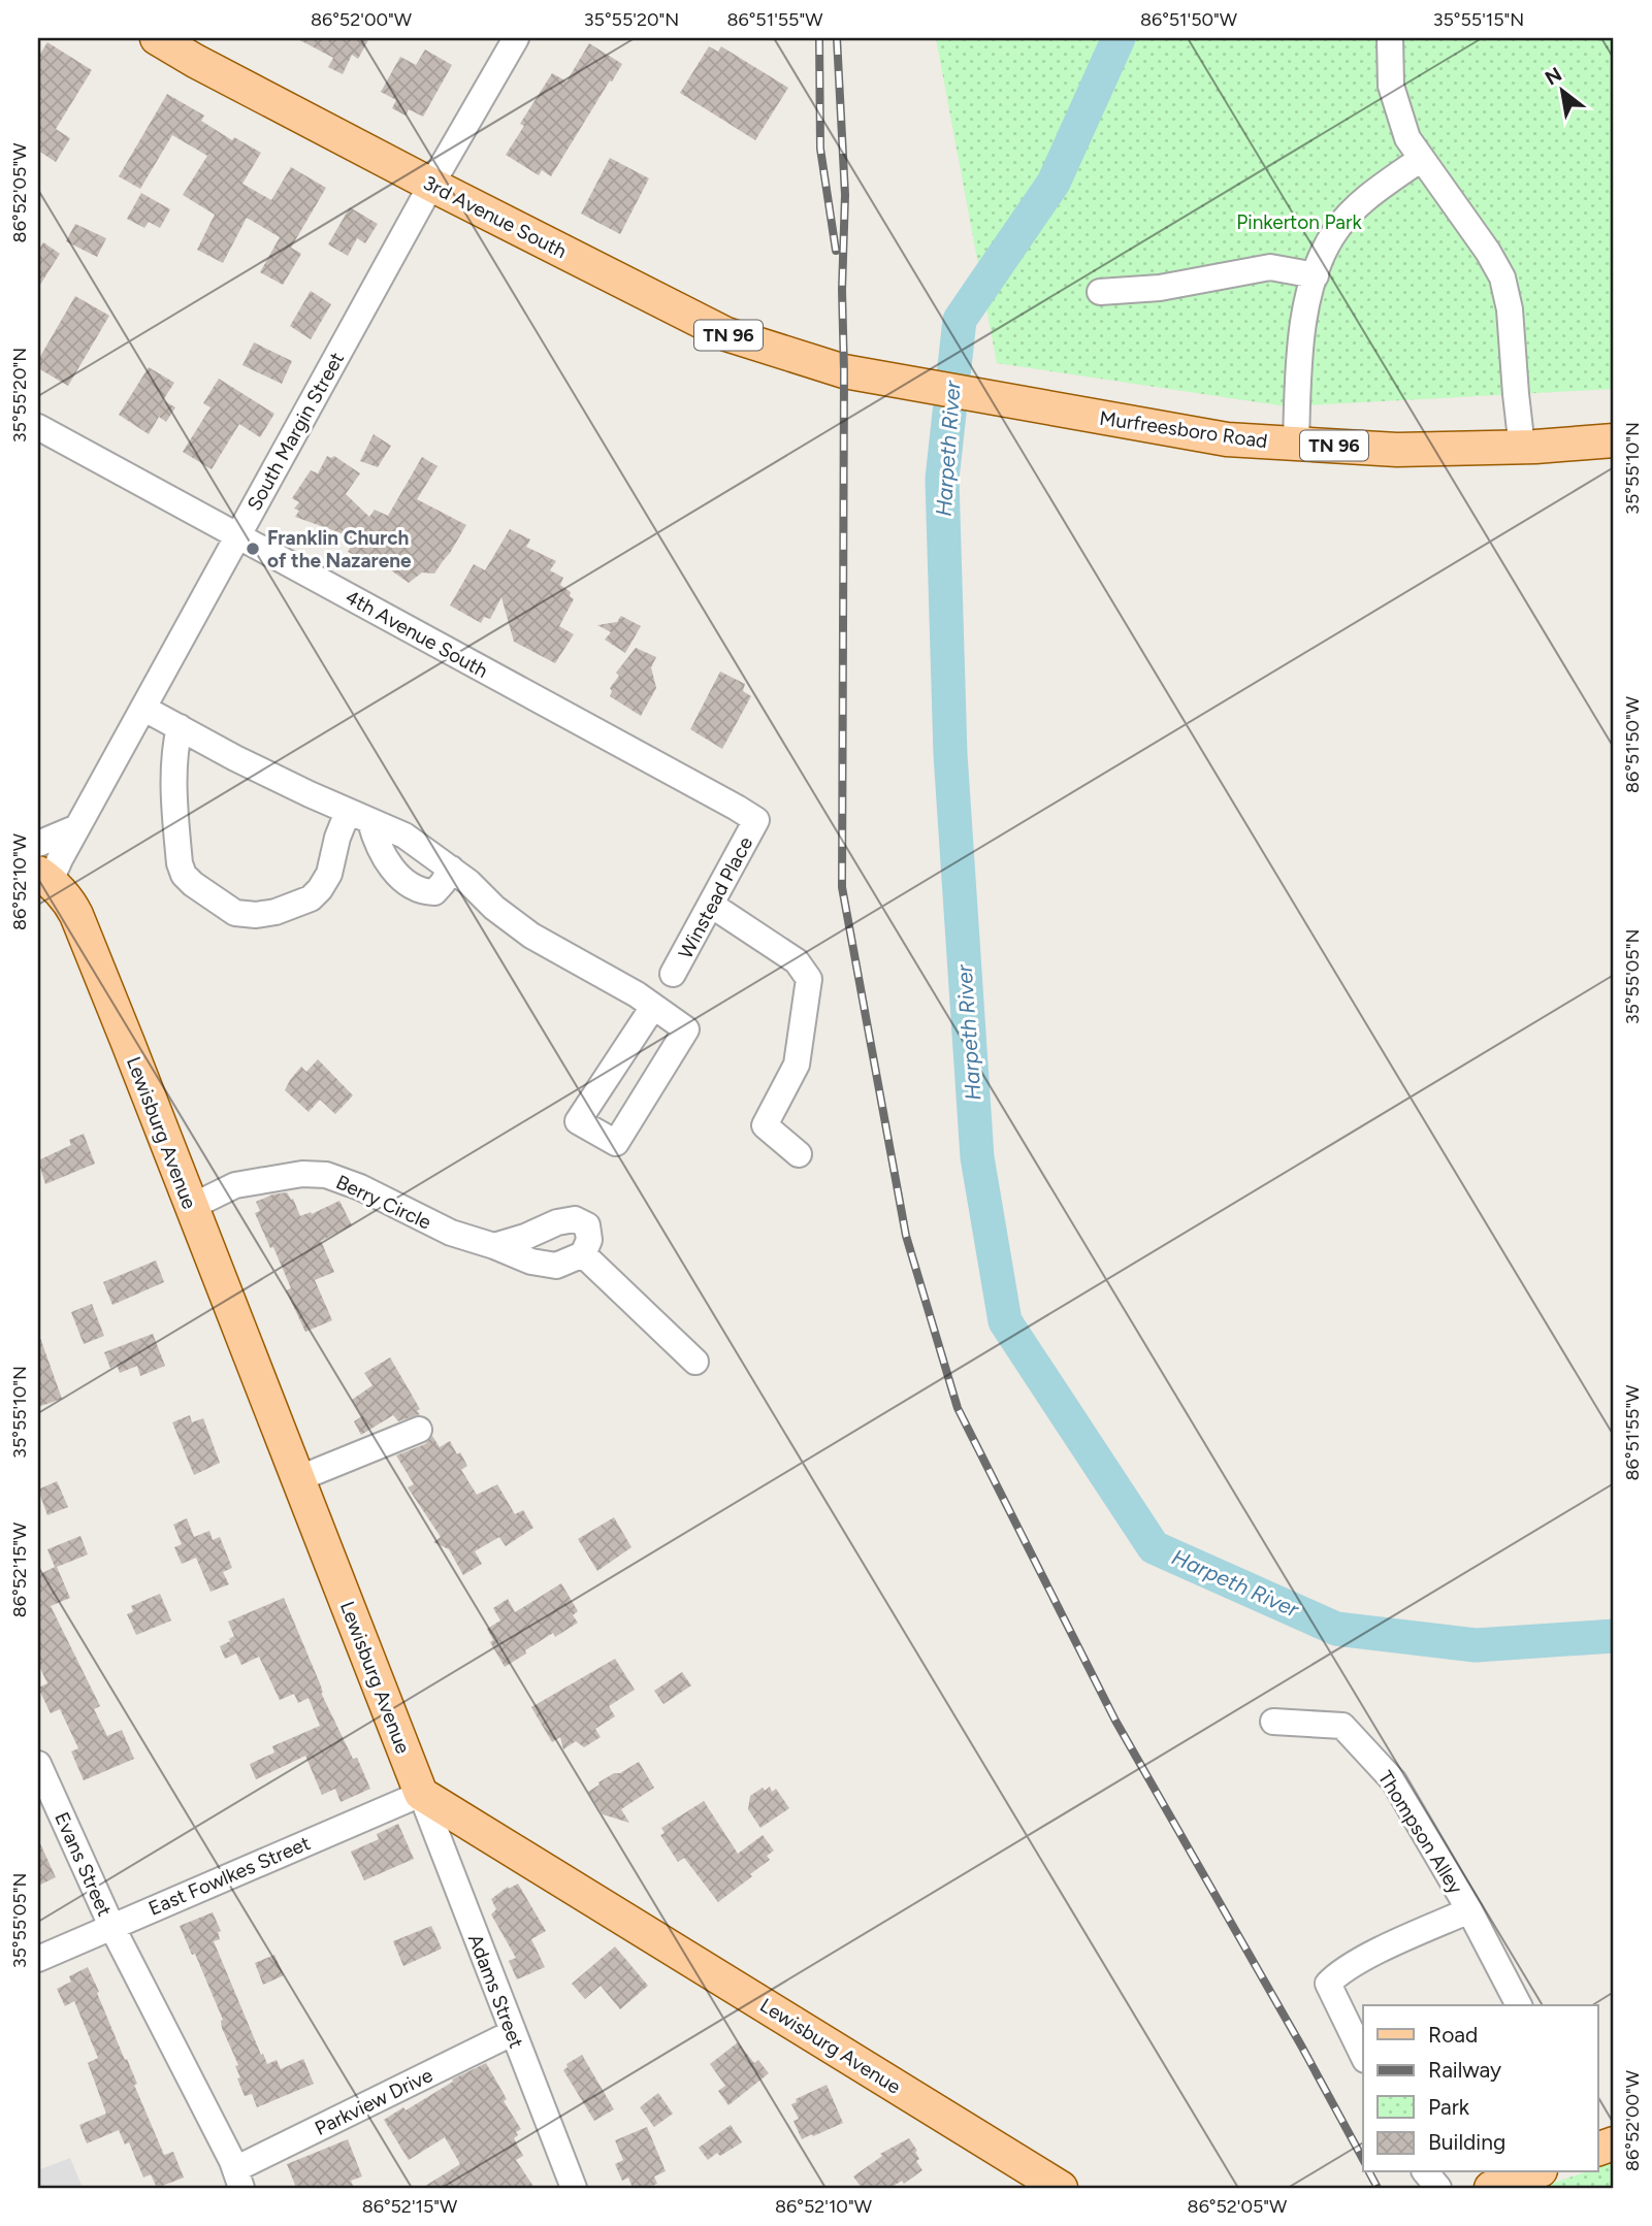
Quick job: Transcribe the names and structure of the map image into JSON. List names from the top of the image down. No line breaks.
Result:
{"streets":{"main road":["3rd Avenue South","TN 96","Murfreesboro Road","Lewisburg Avenue"],"street":["South Margin Street","4th Avenue South","Winstead Place","Berry Circle","Thompson Alley","Evans Street","East Fowlkes Street","Adams Street","Parkview Drive"]},"crossings":[["3rd Avenue South","Murfreesboro Road"],["3rd Avenue South","South Margin Street"],["South Margin Street","4th Avenue South"],["South Margin Street","Lewisburg Avenue"],["4th Avenue South","Winstead Place"],["Lewisburg Avenue","Berry Circle"],["Lewisburg Avenue","East Fowlkes Street"],["Lewisburg Avenue","Adams Street"],["Evans Street","East Fowlkes Street"],["Evans Street","Parkview Drive"],["East Fowlkes Street","Adams Street"],["East Fowlkes Street","Parkview Drive"],["Adams Street","Parkview Drive"]],"water":["Harpeth River"],"parks":["Pinkerton Park"],"places":["Franklin Church of the Nazarene"],"legend":["Road","Railway","Park","Building"],"north":"top left","coordinates":["86°52'00\"W","35°55'20\"N","86°51'55\"W","86°51'50\"W","35°55'15\"N","86°52'05\"W","35°55'10\"N","86°52'10\"W","35°55'05\"N","86°52'15\"W"]}
